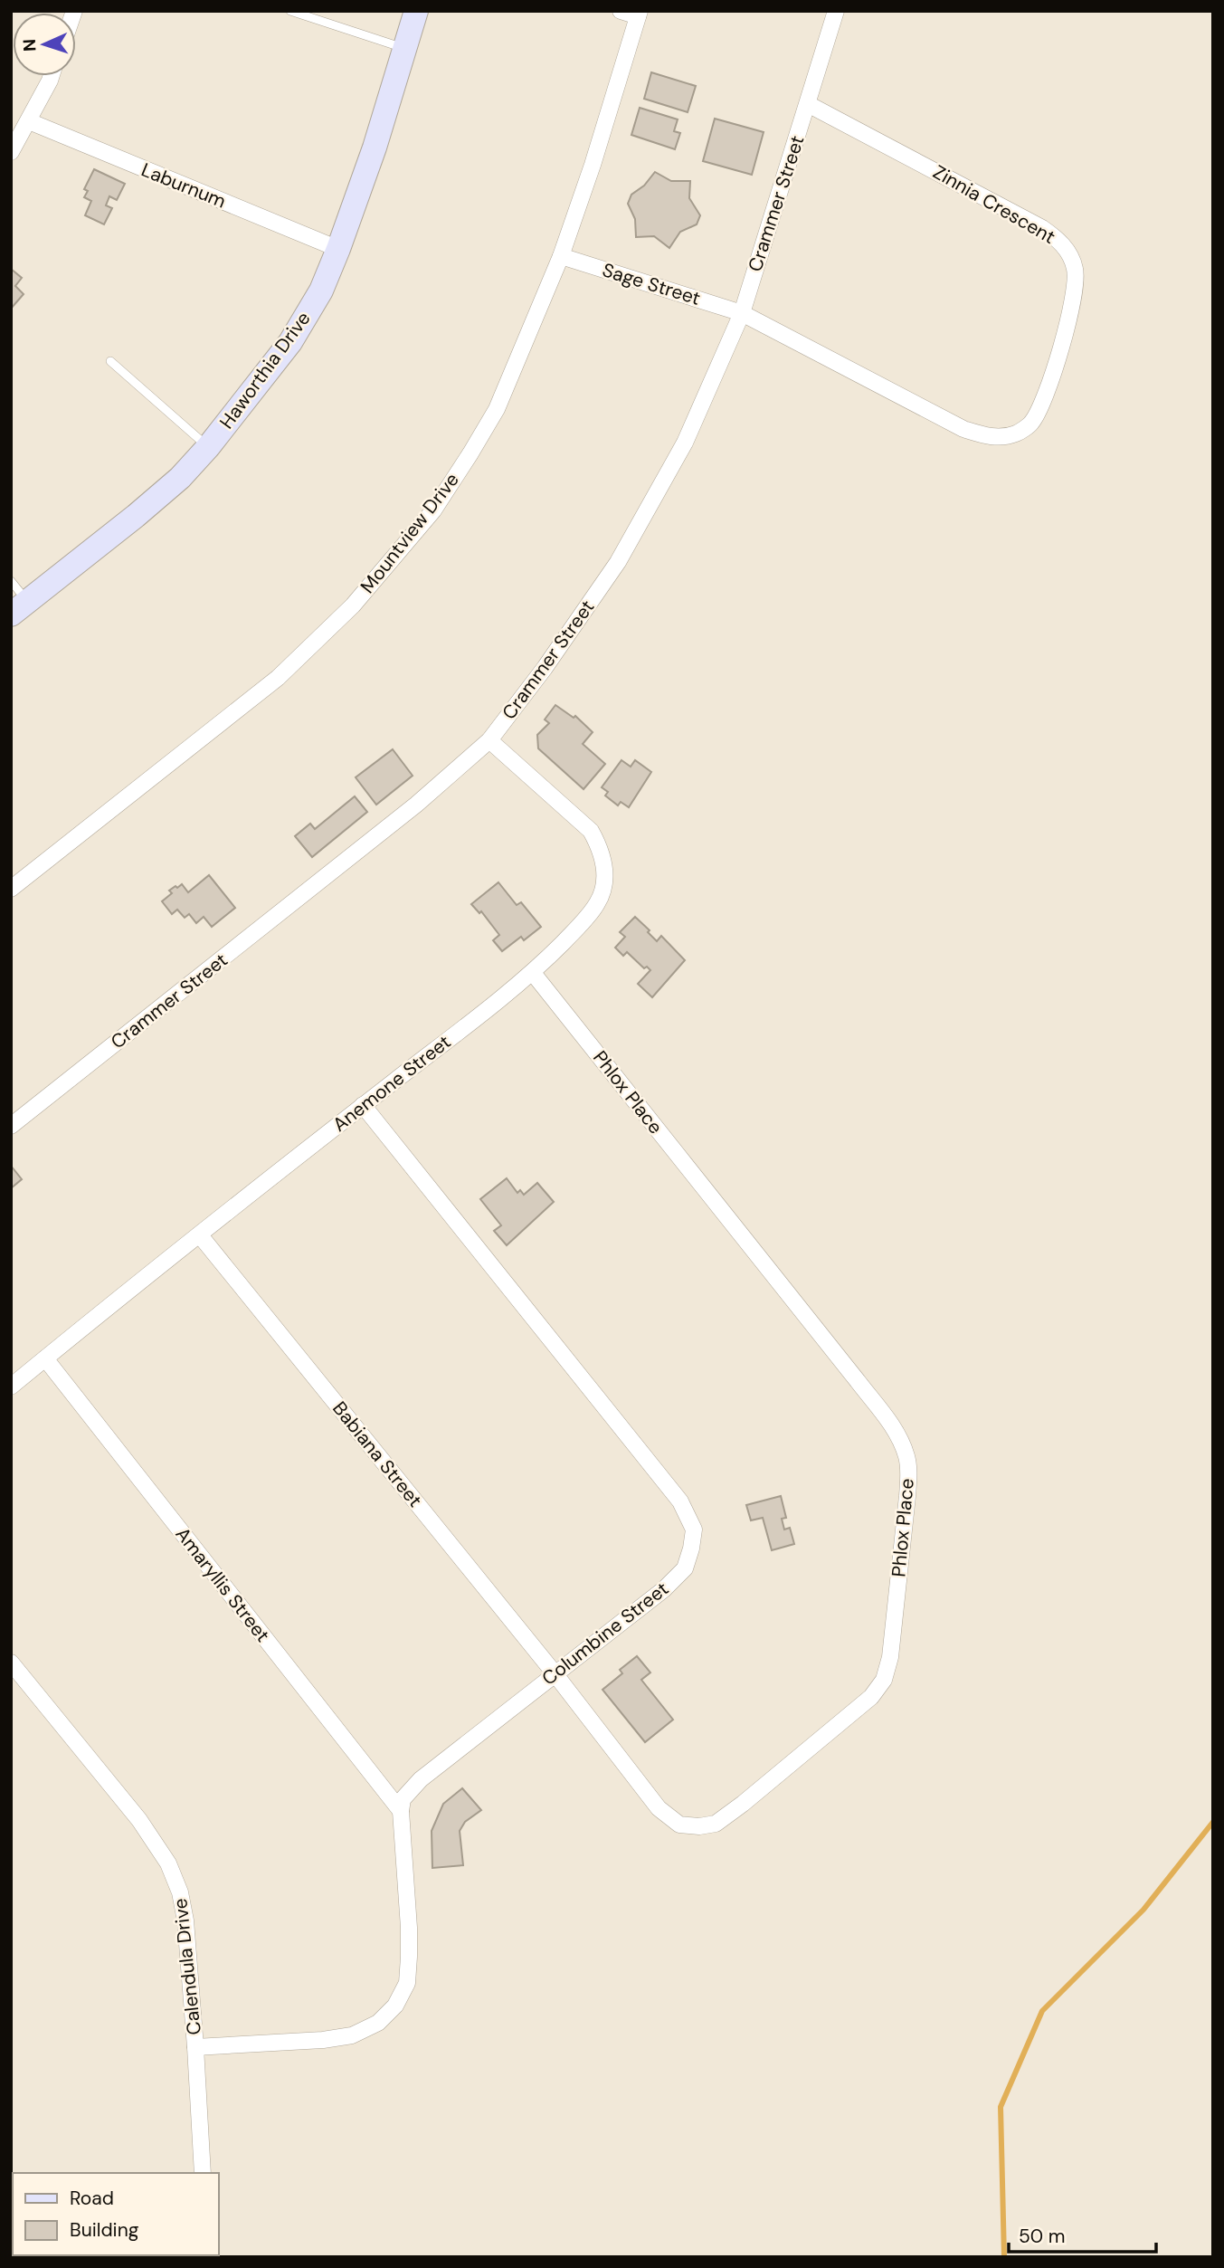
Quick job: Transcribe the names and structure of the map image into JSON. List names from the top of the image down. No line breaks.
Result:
{"streets":{"street":["Laburnum","Crammer Street","Zinnia Crescent","Sage Street","Haworthia Drive","Mountview Drive","Anemone Street","Phlox Place","Babiana Street","Amaryllis Street","Columbine Street","Calendula Drive"]},"crossings":[["Laburnum","Haworthia Drive"],["Crammer Street","Zinnia Crescent"],["Crammer Street","Sage Street"],["Crammer Street","Anemone Street"],["Zinnia Crescent","Sage Street"],["Sage Street","Mountview Drive"],["Anemone Street","Phlox Place"],["Anemone Street","Babiana Street"],["Anemone Street","Amaryllis Street"],["Anemone Street","Columbine Street"],["Phlox Place","Babiana Street"],["Phlox Place","Columbine Street"],["Babiana Street","Columbine Street"],["Amaryllis Street","Columbine Street"]],"legend":["Road","Building"],"scale_bar":"50 m","north":"left"}
